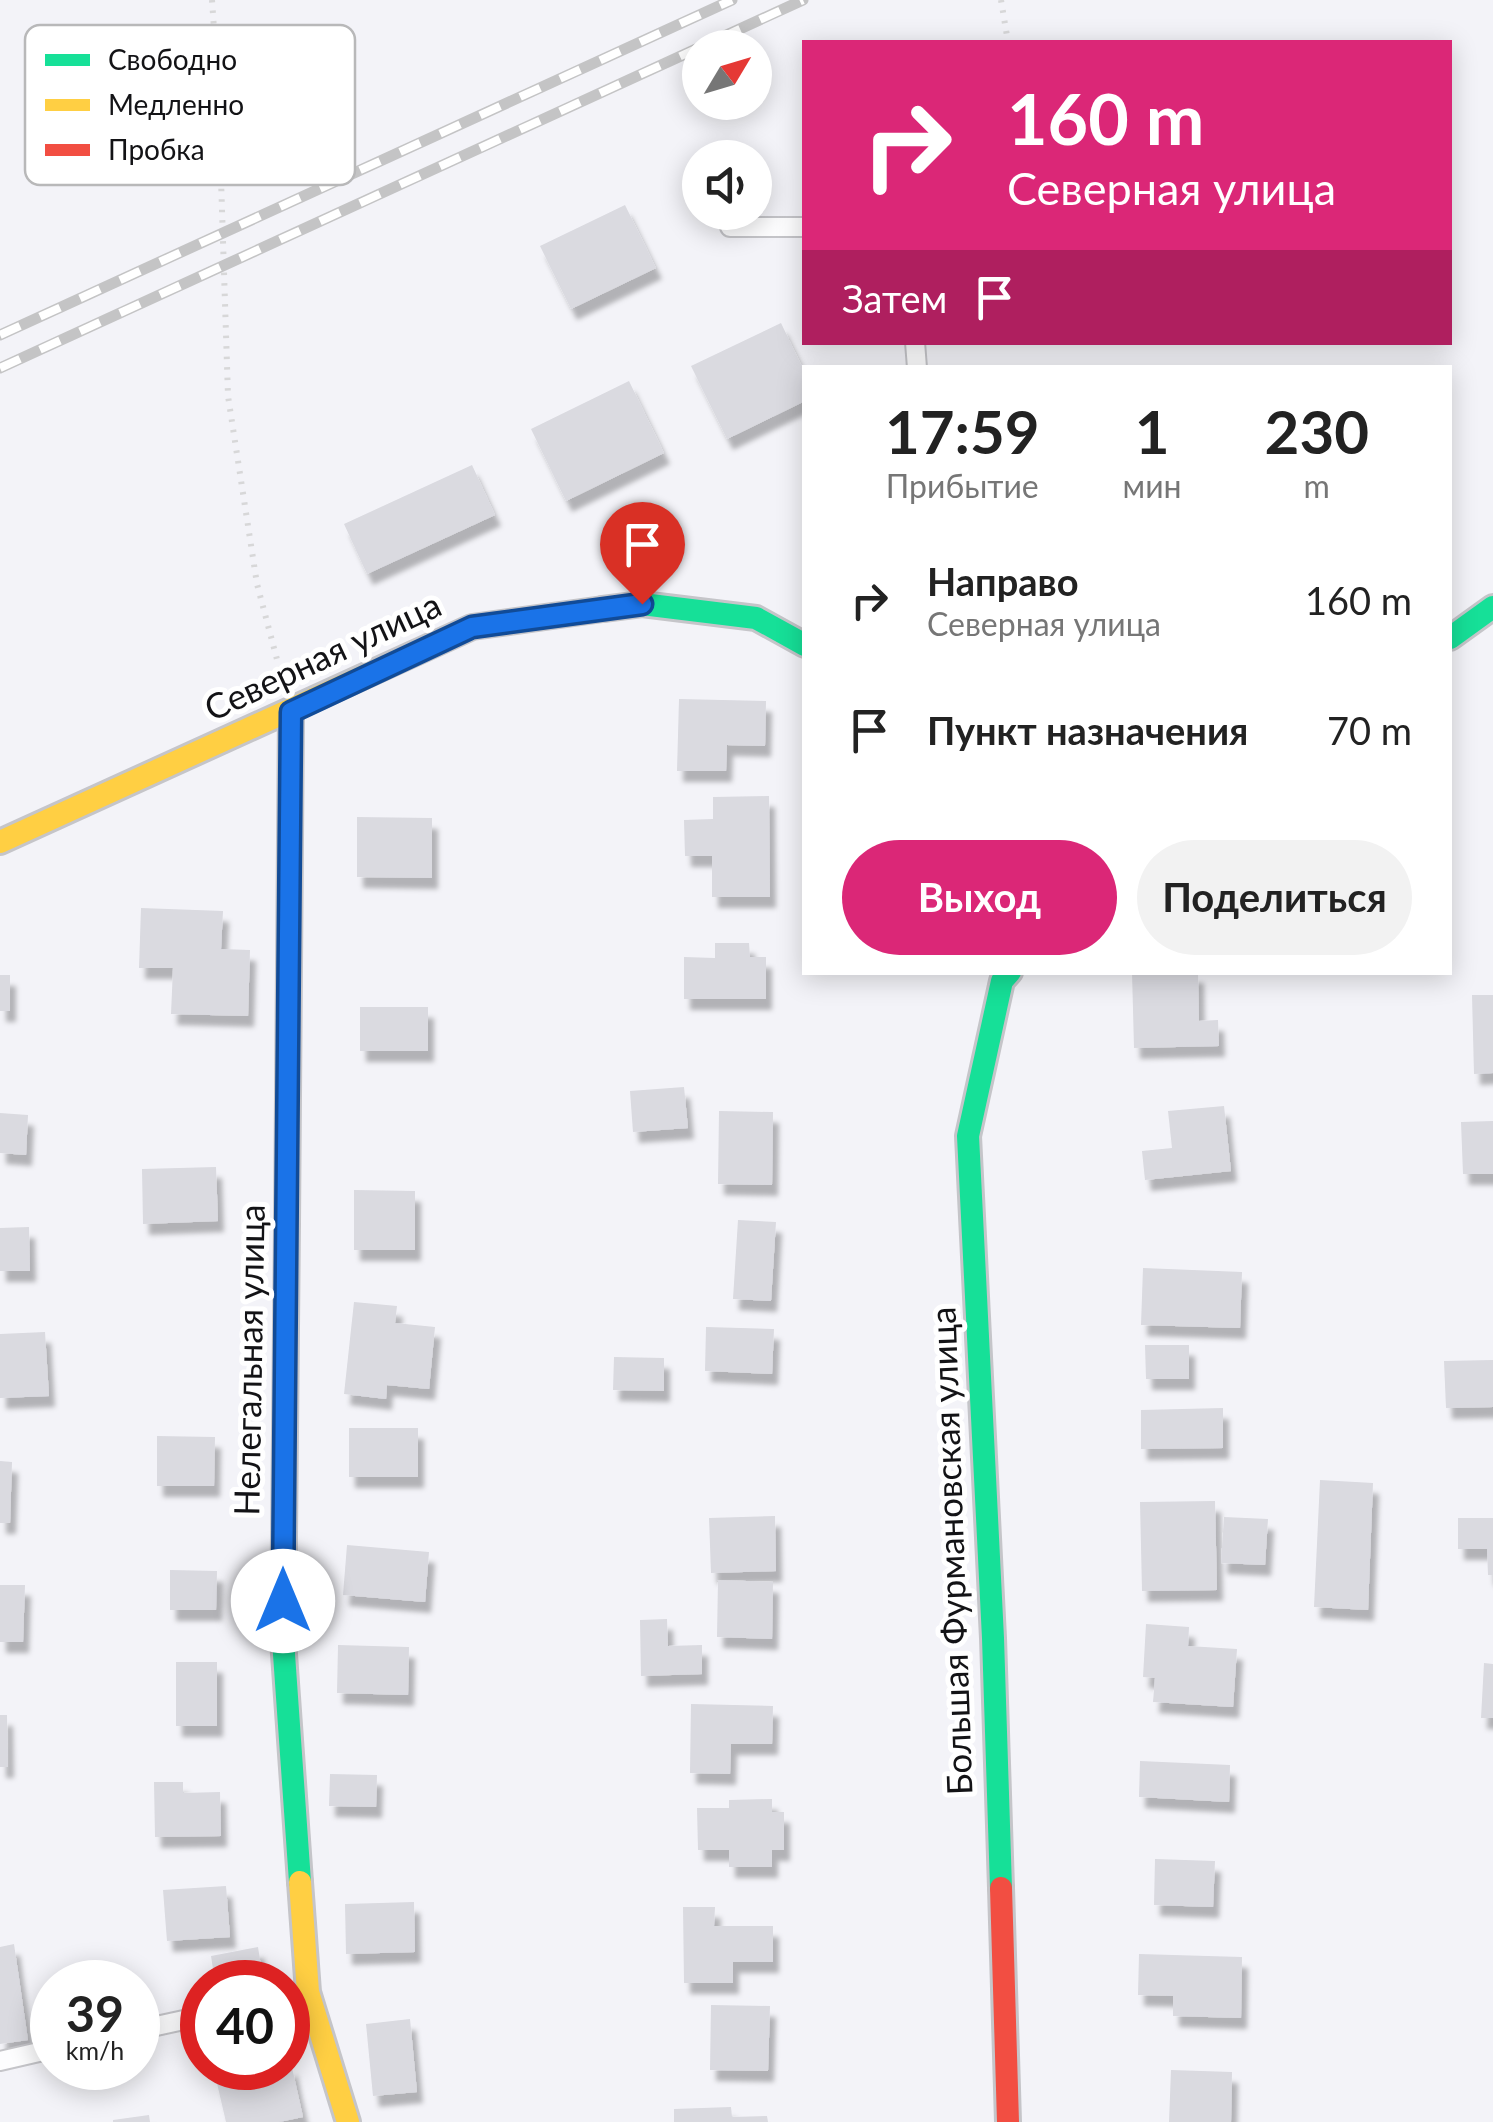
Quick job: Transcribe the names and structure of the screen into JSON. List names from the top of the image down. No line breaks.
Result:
{"streets":{"street":["Северная улица","Нелегальная улица","Большая Фурмановская улица"]},"crossings":[["Северная улица","Нелегальная улица"]],"legend":["Свободно","Медленно","Пробка"],"north":"top right","page":{"turn":["160 m","Северная улица"],"then":"Затем","eta":["17:59","Прибытие","1","мин","230","m"],"list":[{"name":"Направо","note":"Северная улица","value":"160 m"},{"name":"Пункт назначения","value":"70 m"}],"buttons":["Выход","Поделиться"],"speed":"39 km/h","limit":"40"}}
